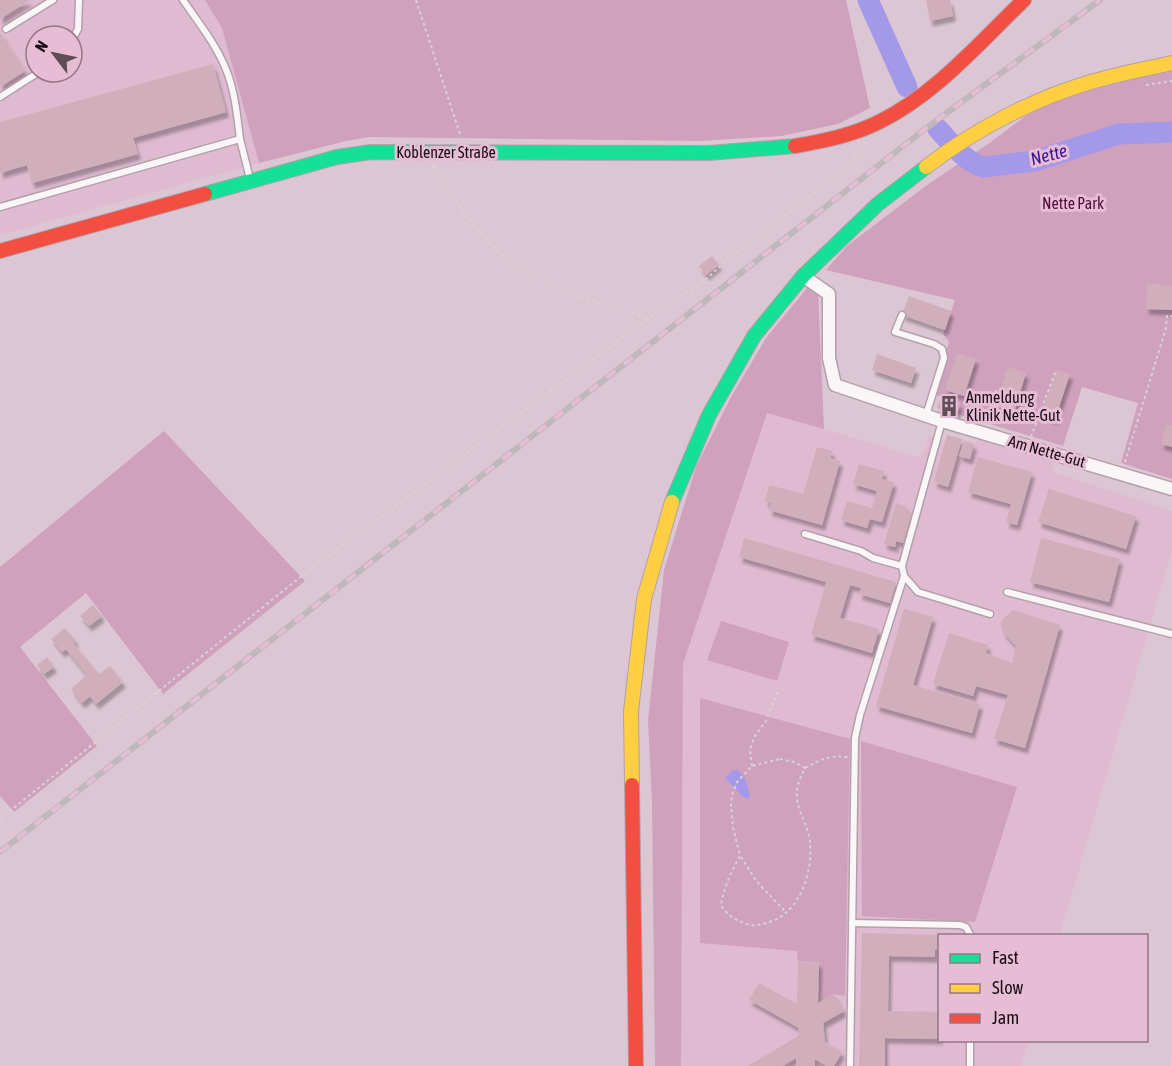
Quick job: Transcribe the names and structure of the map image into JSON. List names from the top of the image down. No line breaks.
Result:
{"streets":{"main road":["Koblenzer Straße"],"street":["Am Nette-Gut"]},"water":["Nette"],"parks":["Nette Park"],"places":{"building":["Anmeldung Klinik Nette-Gut"]},"legend":["Fast","Slow","Jam"],"north":"top left"}
